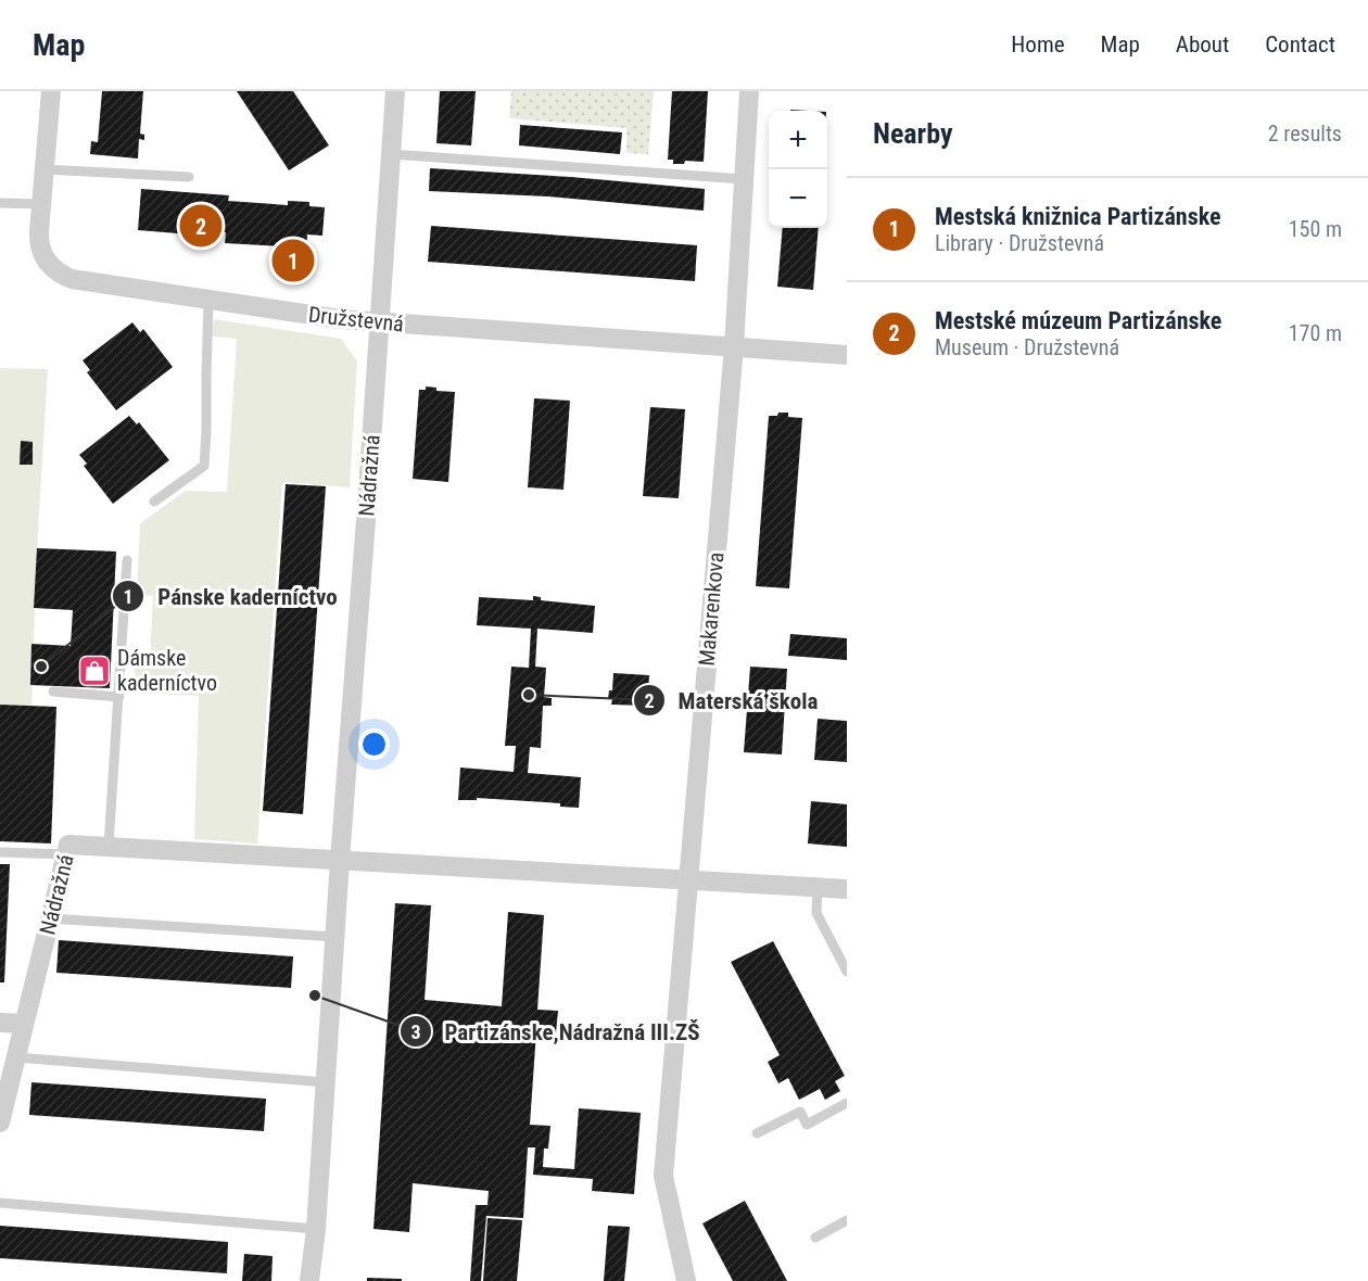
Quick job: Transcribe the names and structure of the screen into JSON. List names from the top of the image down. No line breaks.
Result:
{"streets":{"street":["Družstevná","Nádražná","Makarenkova"]},"crossings":[["Družstevná","Nádražná"],["Družstevná","Makarenkova"]],"places":{"other":["Pánske kaderníctvo","Materská škola","Partizánske,Nádražná III.ZŠ"],"shop":["Dámske kaderníctvo"]},"page":{"header":"Map","nav":["Home","Map","About","Contact"],"heading":["Nearby","2 results"],"map_buttons":["+","−"],"list":[{"mark":"1","name":"Mestská knižnica Partizánske","note":"Library · Družstevná","value":"150 m"},{"mark":"2","name":"Mestské múzeum Partizánske","note":"Museum · Družstevná","value":"170 m"}],"pins":["2","1"]}}
